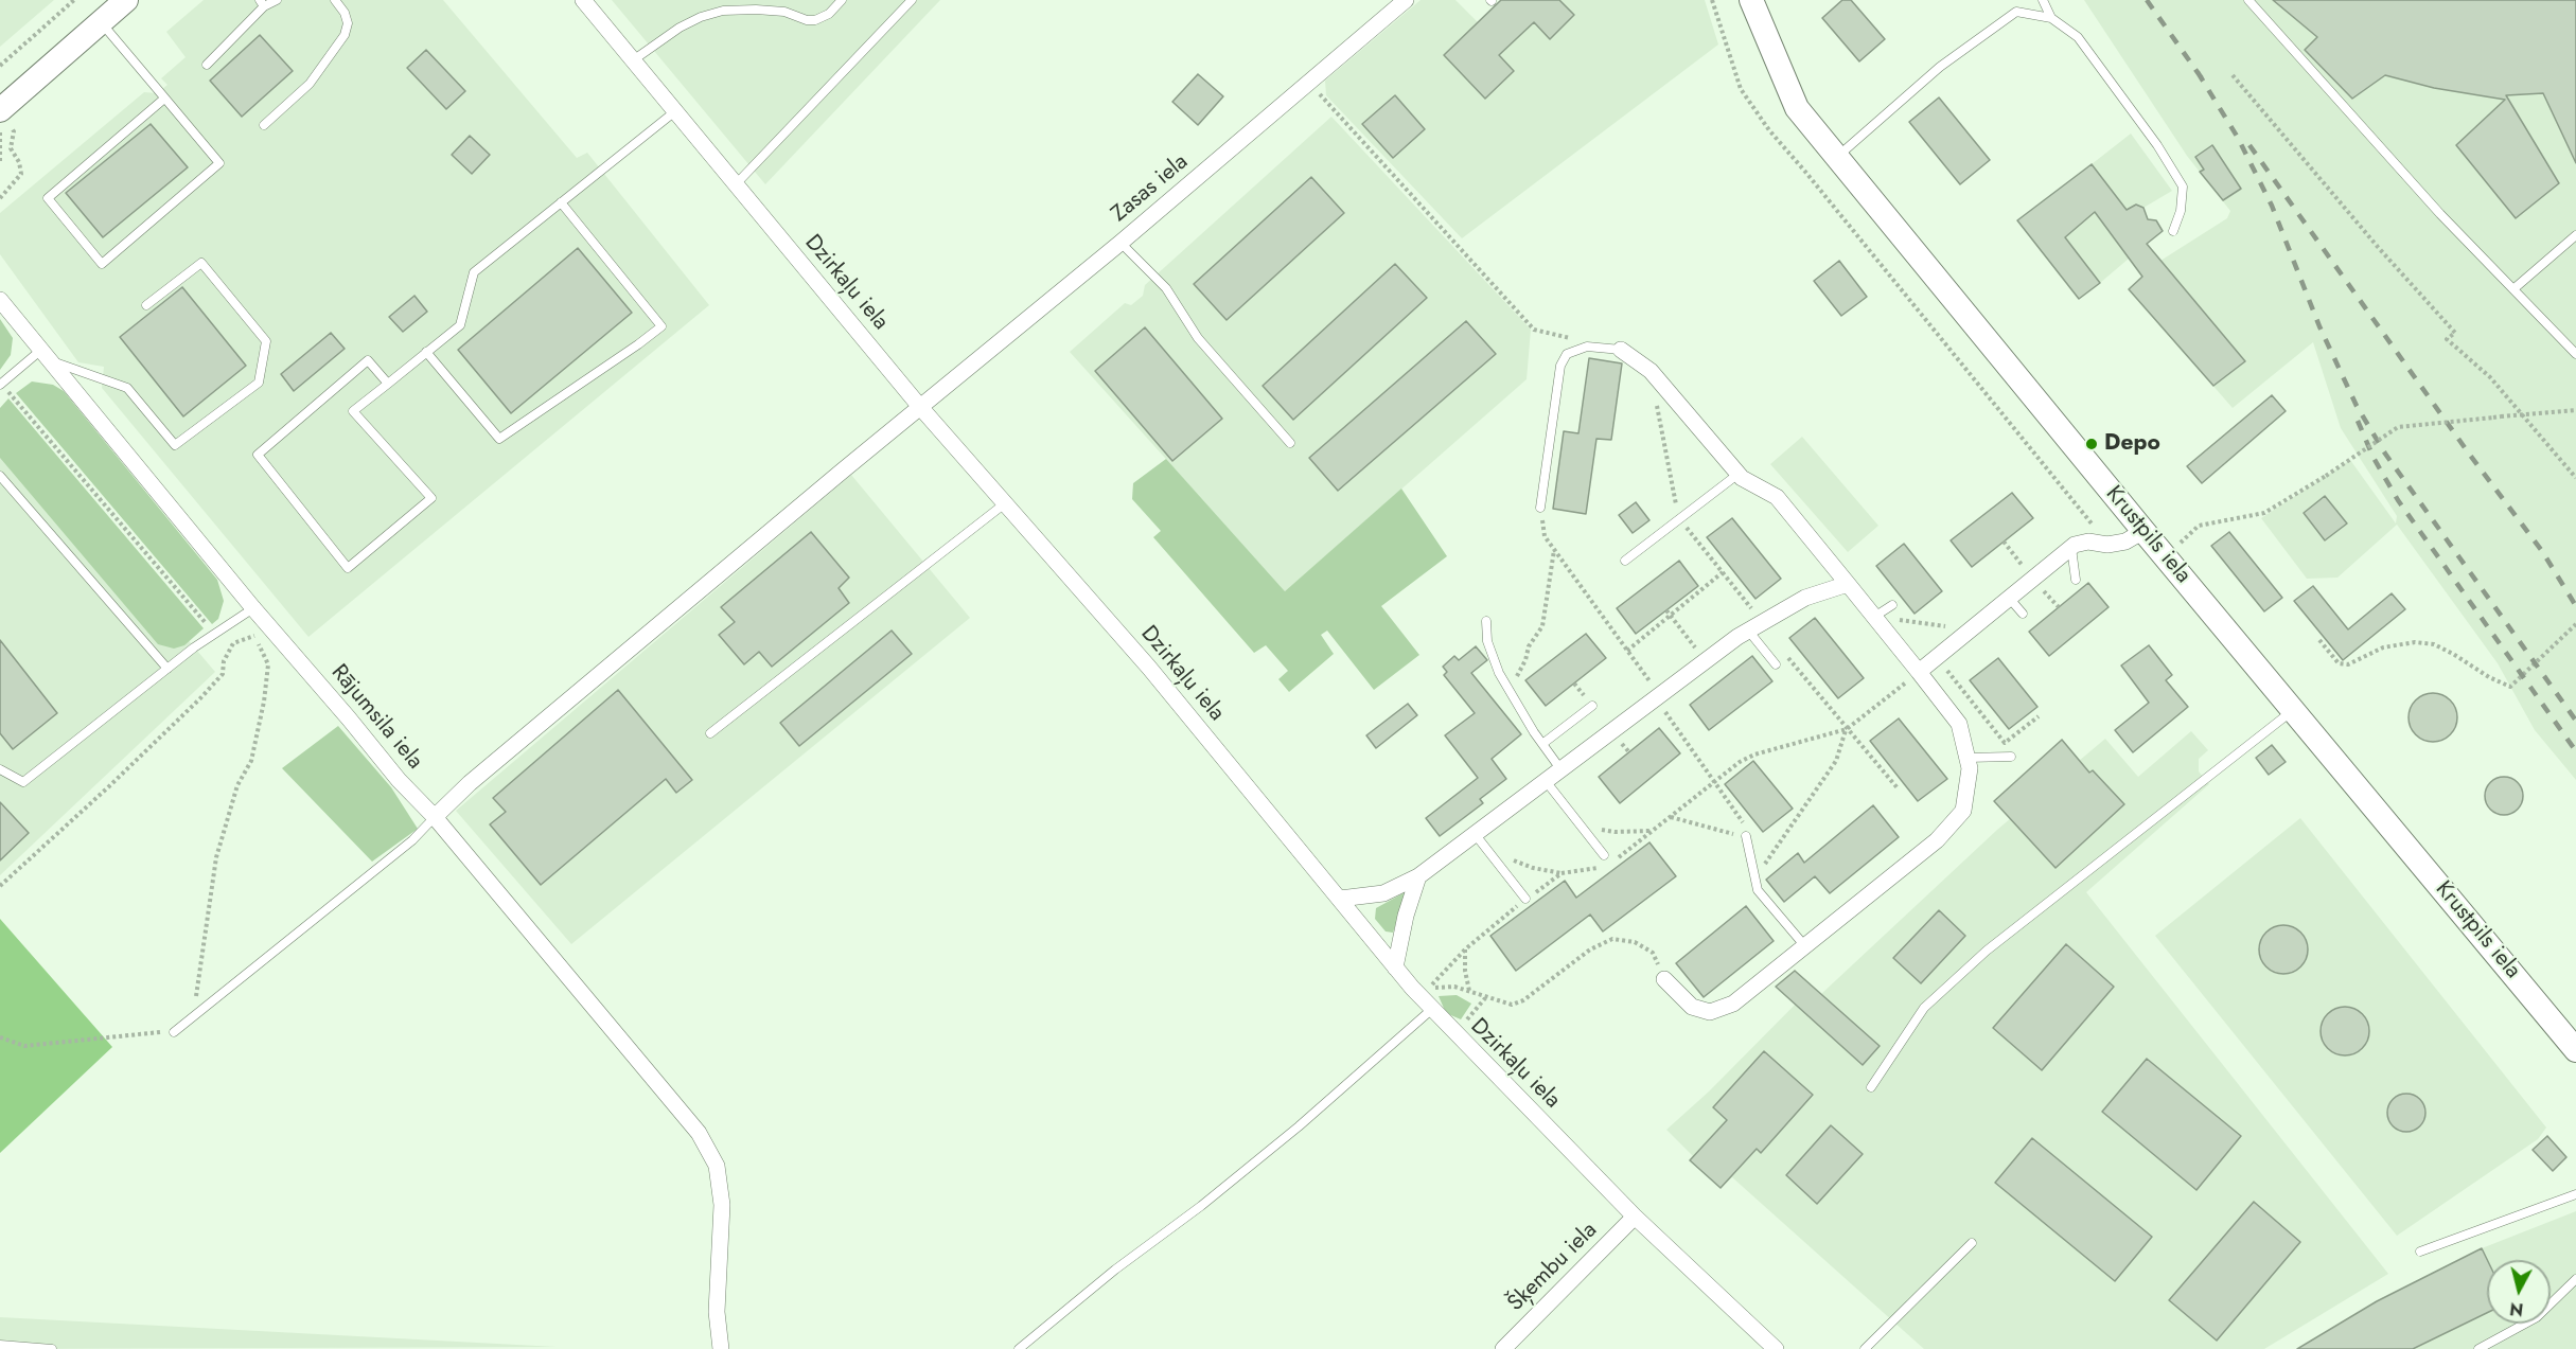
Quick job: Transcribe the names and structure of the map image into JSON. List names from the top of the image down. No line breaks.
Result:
{"streets":{"main road":["Krustpils iela"],"street":["Zasas iela","Dzirkaļu iela","Rājumsila iela","Šķembu iela"]},"crossings":[["Zasas iela","Dzirkaļu iela"],["Zasas iela","Rājumsila iela"],["Dzirkaļu iela","Šķembu iela"]],"places":["Depo"],"north":"bottom"}
